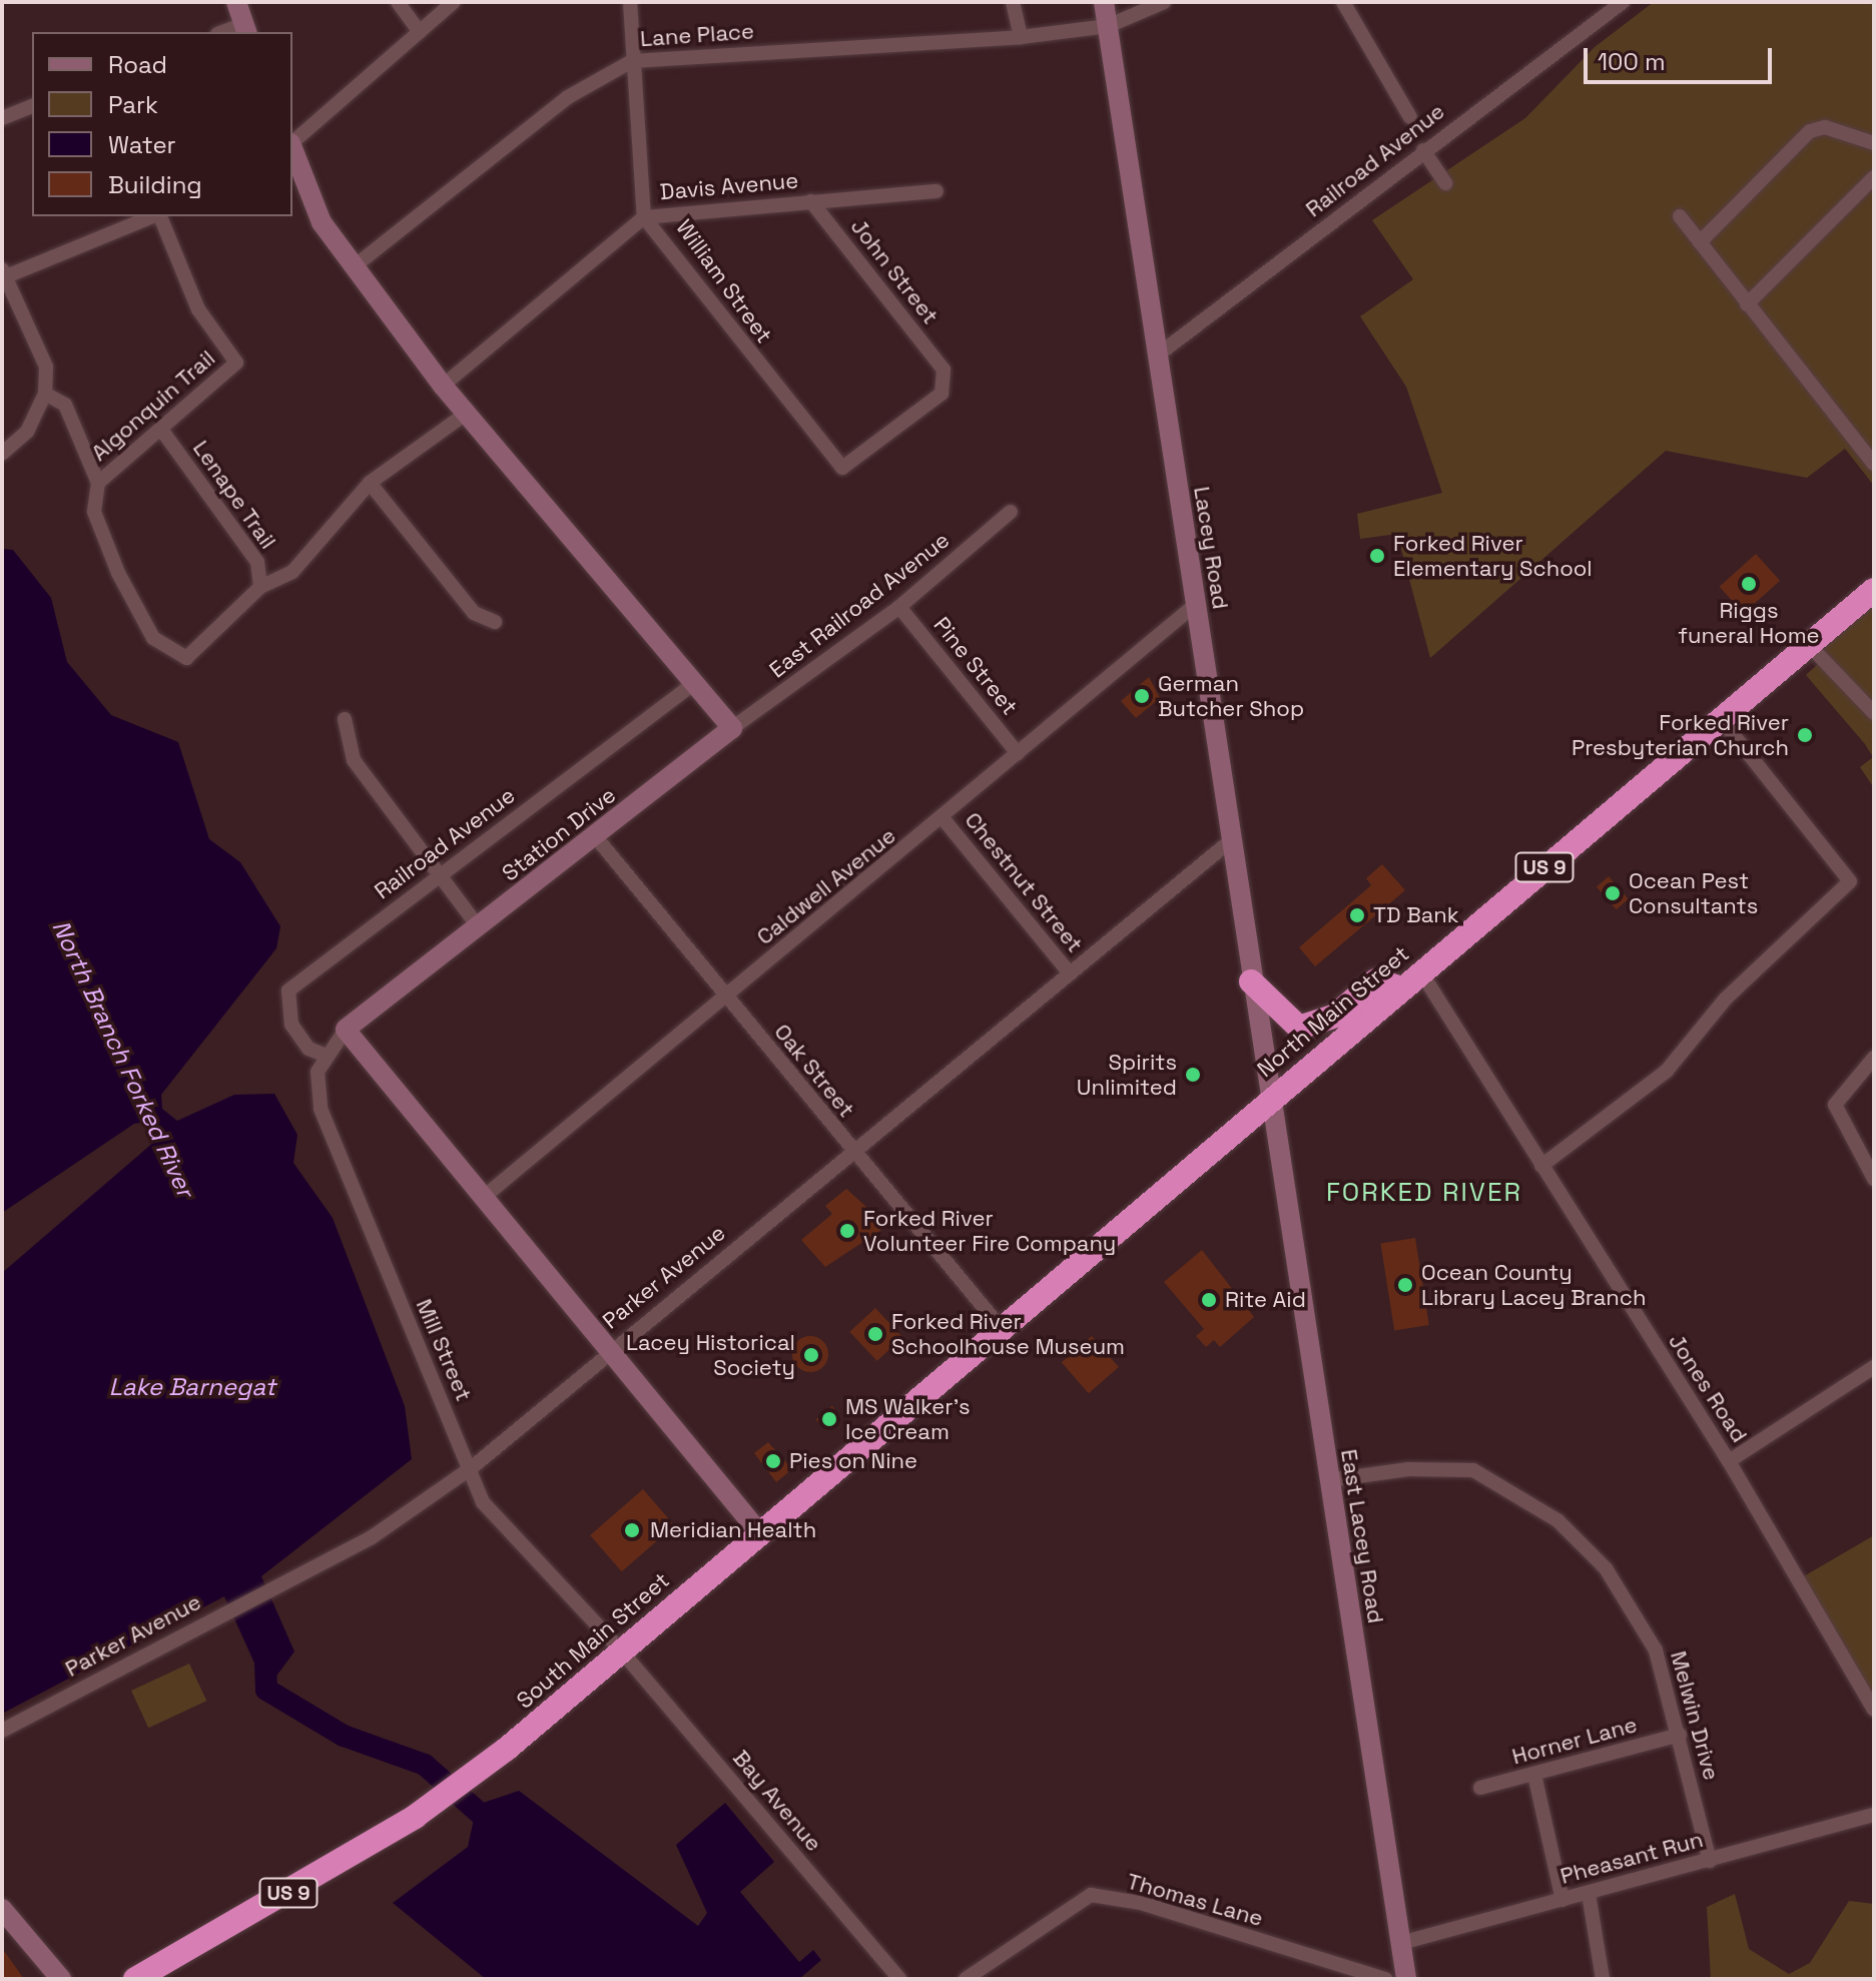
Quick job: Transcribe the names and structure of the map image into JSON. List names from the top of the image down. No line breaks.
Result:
{"streets":{"highway":["US 9","North Main Street","South Main Street"],"street":["Lane Place","Railroad Avenue","Davis Avenue","John Street","William Street","Algonquin Trail","Lenape Trail","Lacey Road","East Railroad Avenue","Pine Street","Station Drive","Chestnut Street","Caldwell Avenue","Oak Street","Parker Avenue","Mill Street","Jones Road","East Lacey Road","Melwin Drive","Horner Lane","Bay Avenue","Pheasant Run","Thomas Lane"]},"crossings":[["Lane Place","William Street"],["Lane Place","Lacey Road"],["Railroad Avenue","Lacey Road"],["Railroad Avenue","Mill Street"],["Davis Avenue","John Street"],["Davis Avenue","William Street"],["John Street","William Street"],["Algonquin Trail","Lenape Trail"],["Lacey Road","Caldwell Avenue"],["Lacey Road","North Main Street"],["Lacey Road","Parker Avenue"],["Lacey Road","East Lacey Road"],["Lacey Road","South Main Street"],["East Railroad Avenue","Pine Street"],["East Railroad Avenue","Station Drive"],["Pine Street","Caldwell Avenue"],["Station Drive","Oak Street"],["Chestnut Street","Caldwell Avenue"],["Chestnut Street","Parker Avenue"],["Caldwell Avenue","Oak Street"],["North Main Street","Jones Road"],["North Main Street","East Lacey Road"],["North Main Street","South Main Street"],["Oak Street","Parker Avenue"],["Oak Street","South Main Street"],["Parker Avenue","Mill Street"],["Mill Street","South Main Street"],["Mill Street","Bay Avenue"],["East Lacey Road","South Main Street"],["East Lacey Road","Melwin Drive"],["East Lacey Road","Pheasant Run"],["South Main Street","Bay Avenue"],["Melwin Drive","Horner Lane"],["Melwin Drive","Pheasant Run"]],"districts":["FORKED RIVER"],"water":["North Branch Forked River","Lake Barnegat"],"places":["Forked River Elementary School","Riggs funeral Home","German Butcher Shop","Forked River Presbyterian Church","Ocean Pest Consultants","TD Bank","Spirits Unlimited","Forked River Volunteer Fire Company","Ocean County Library Lacey Branch","Rite Aid","Forked River Schoolhouse Museum","Lacey Historical Society","MS Walker's Ice Cream","Pies on Nine","Meridian Health"],"legend":["Road","Park","Water","Building"],"scale_bar":"100 m"}
